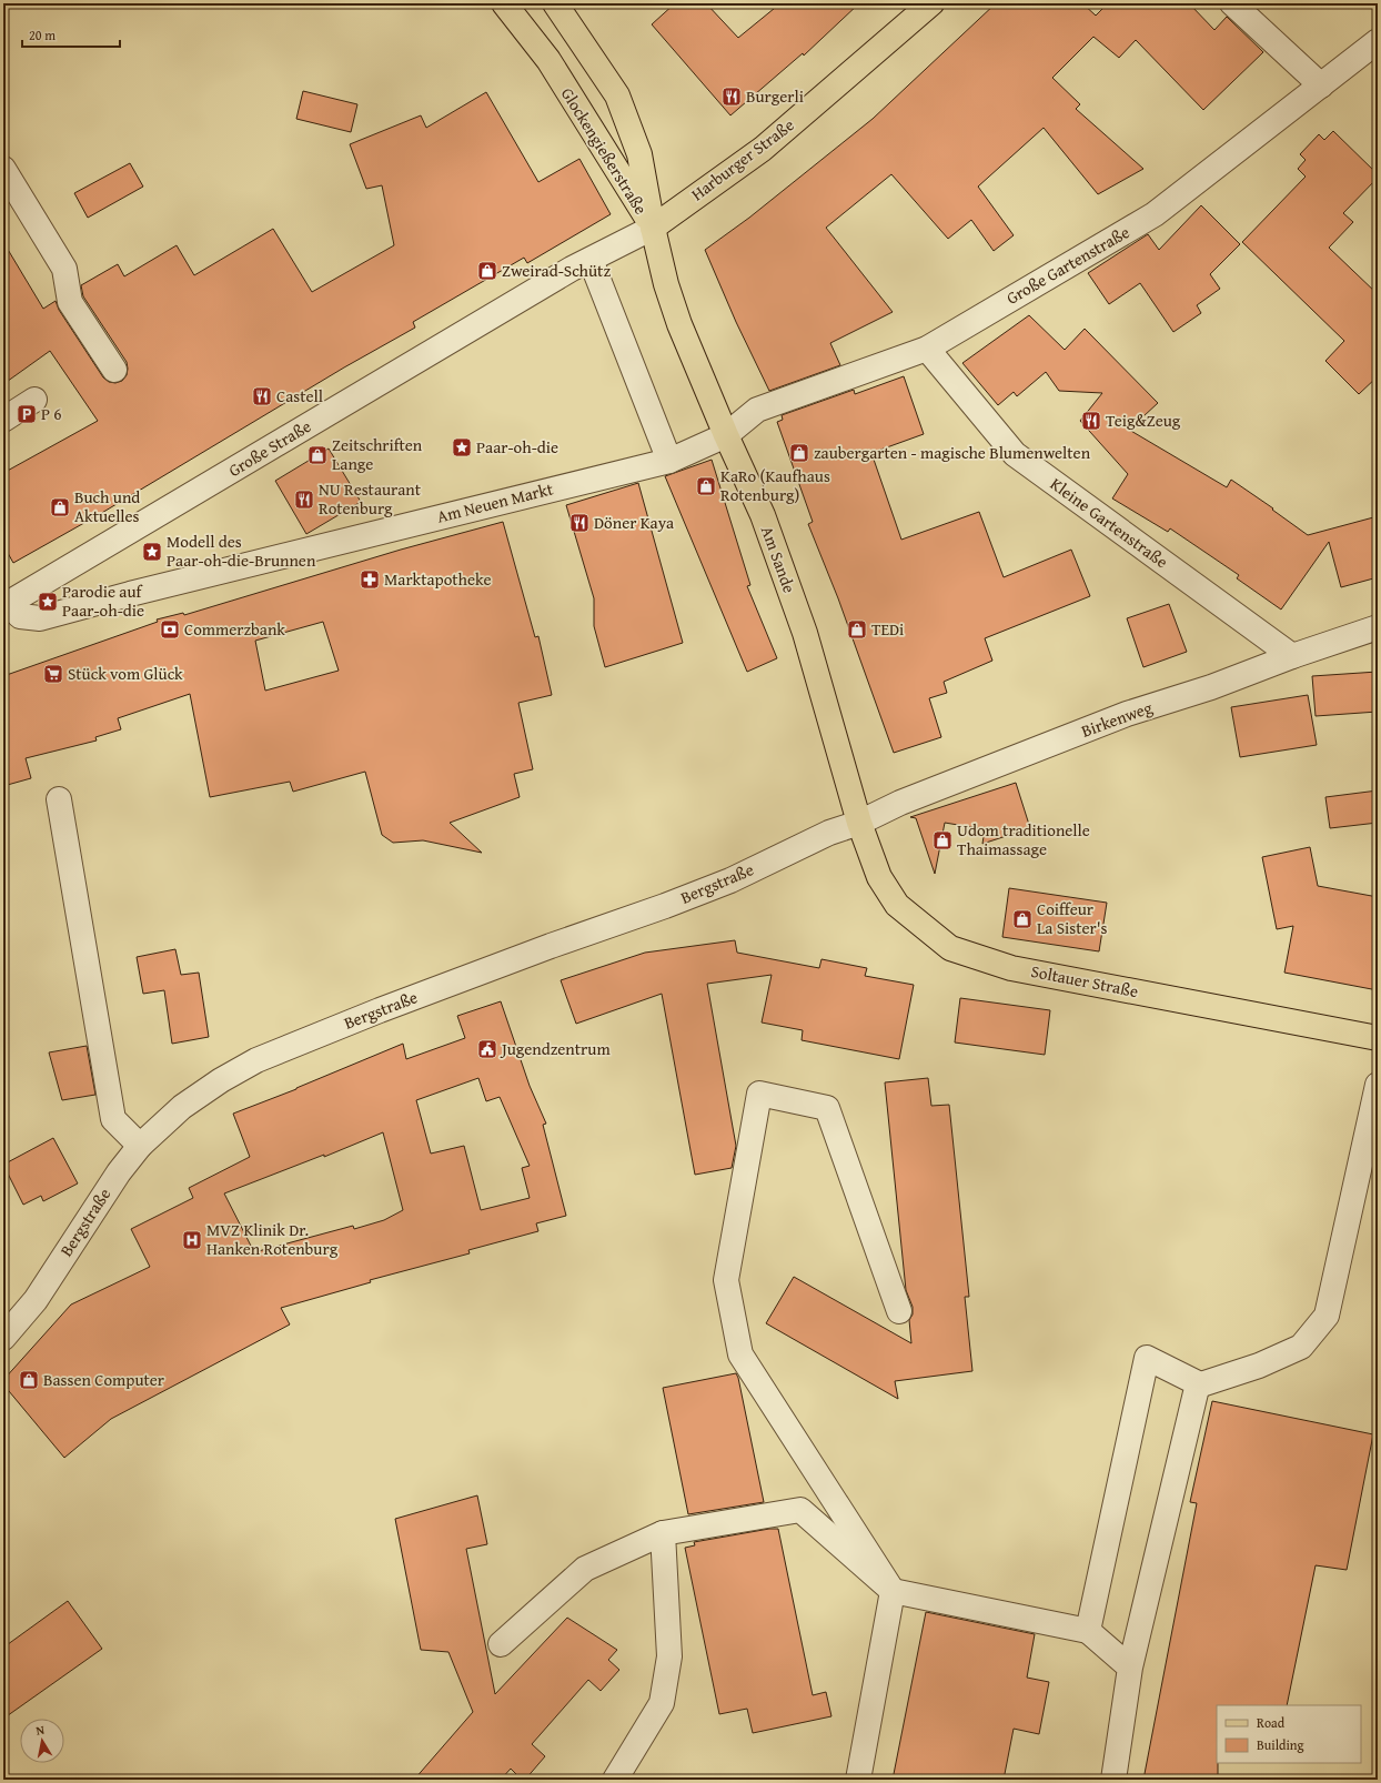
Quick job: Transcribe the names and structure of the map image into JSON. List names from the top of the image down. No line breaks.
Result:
{"streets":{"main road":["Glockengießerstraße","Harburger Straße","Am Sande","Soltauer Straße"],"street":["Große Gartenstraße","Große Straße","Am Neuen Markt","Kleine Gartenstraße","Birkenweg","Bergstraße"]},"crossings":[["Glockengießerstraße","Harburger Straße"],["Glockengießerstraße","Große Straße"],["Glockengießerstraße","Am Sande"],["Harburger Straße","Große Straße"],["Harburger Straße","Am Sande"],["Große Gartenstraße","Am Neuen Markt"],["Große Gartenstraße","Kleine Gartenstraße"],["Große Gartenstraße","Am Sande"],["Große Straße","Am Neuen Markt"],["Große Straße","Am Sande"],["Am Neuen Markt","Am Sande"],["Kleine Gartenstraße","Birkenweg"],["Am Sande","Birkenweg"],["Am Sande","Bergstraße"],["Am Sande","Soltauer Straße"],["Birkenweg","Bergstraße"],["Birkenweg","Soltauer Straße"],["Bergstraße","Soltauer Straße"]],"places":{"restaurant":["Burgerli","Castell","Teig&Zeug","NU Restaurant Rotenburg","Döner Kaya"],"shop":["Zweirad-Schütz","zaubergarten - magische Blumenwelten","Zeitschriften Lange","KaRo (Kaufhaus Rotenburg)","Buch und Aktuelles","TEDi","Udom traditionelle Thaimassage","Coiffeur La Sister's","Bassen Computer"],"parking":["P 6"],"place":["Paar-oh-die","Modell des Paar-oh-die-Brunnen","Parodie auf Paar-oh-die"],"pharmacy":["Marktapotheke"],"bank":["Commerzbank"],"supermarket":["Stück vom Glück"],"public building":["Jugendzentrum"],"hospital":["MVZ Klinik Dr. Hanken Rotenburg"]},"legend":["Road","Building"],"scale_bar":"20 m","north":"top"}
